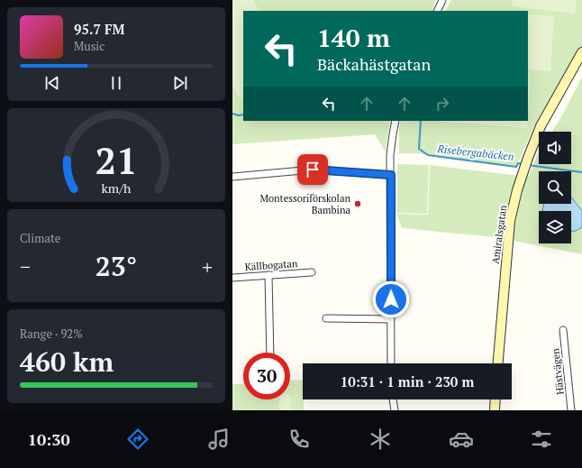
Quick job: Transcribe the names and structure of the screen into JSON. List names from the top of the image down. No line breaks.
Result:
{"streets":{"street":["Amiralsgatan","Källbogatan","Hästvägen"]},"water":["Risebergabäcken"],"places":["Montessoriförskolan Bambina"],"page":{"turn":["140 m","Bäckahästgatan"],"song":["95.7 FM","Music"],"tile":["Climate",["Range · 92%","460 km"]],"heat":["−","23°","+"],"limit":"30","trip":"10:31 · 1 min · 230 m","tabs":"10:30","gauge":["21","km/h"]}}
